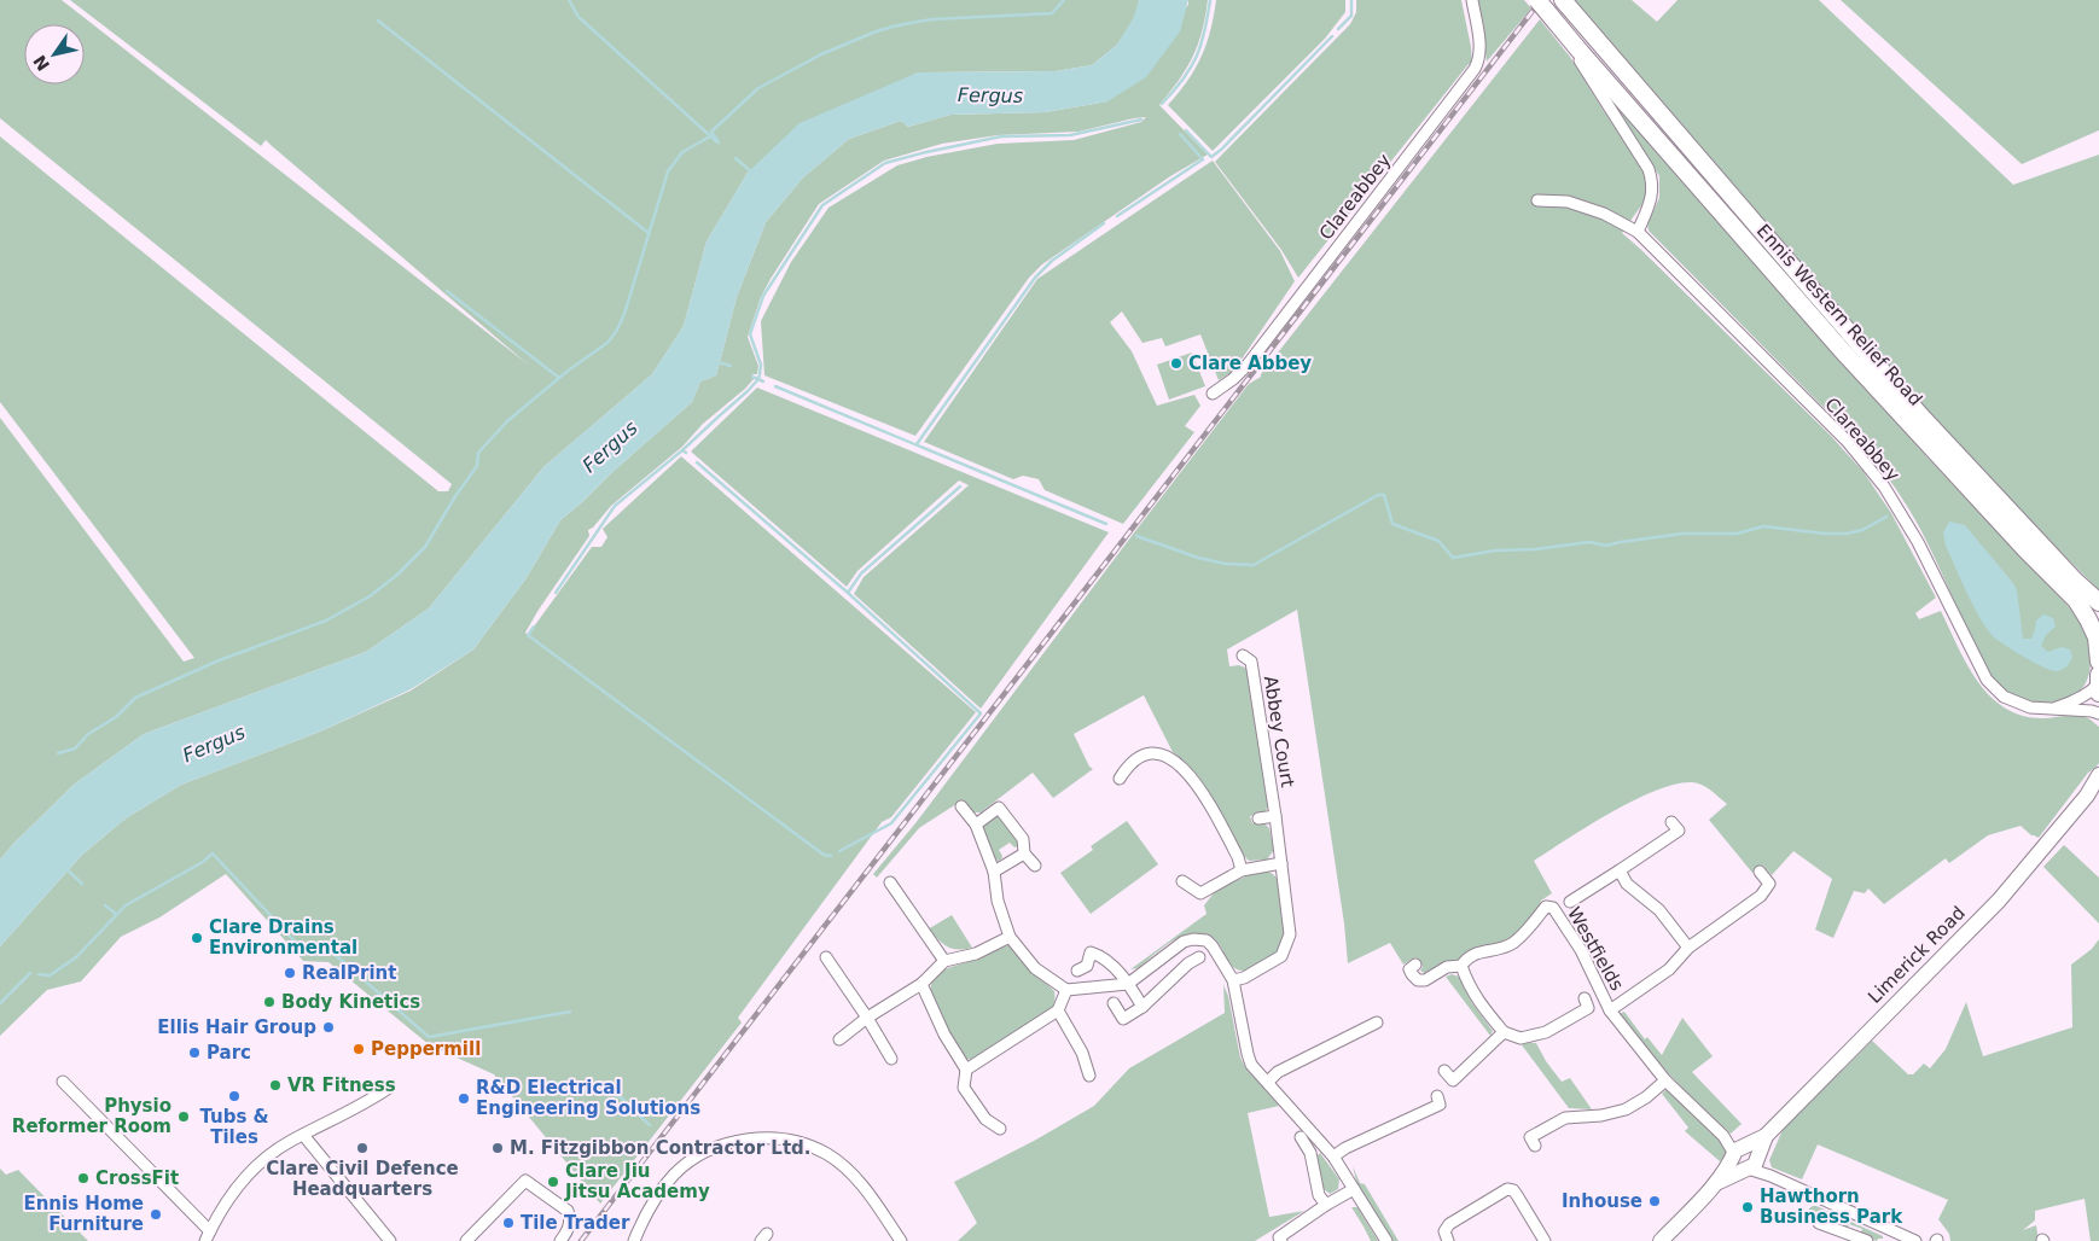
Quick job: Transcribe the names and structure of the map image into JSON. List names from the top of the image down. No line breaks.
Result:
{"streets":{"main road":["Ennis Western Relief Road","Limerick Road"],"street":["Clareabbey","Abbey Court","Westfields"]},"crossings":[["Westfields","Limerick Road"]],"water":["Fergus"],"places":["Clare Abbey","Clare Drains Environmental","RealPrint","Body Kinetics","Ellis Hair Group","Peppermill","Parc","VR Fitness","Tubs & Tiles","R&D Electrical Engineering Solutions","Physio Reformer Room","Clare Civil Defence Headquarters","M. Fitzgibbon Contractor Ltd.","CrossFit","Clare Jiu Jitsu Academy","Inhouse","Hawthorn Business Park","Ennis Home Furniture","Tile Trader"],"north":"bottom left"}
